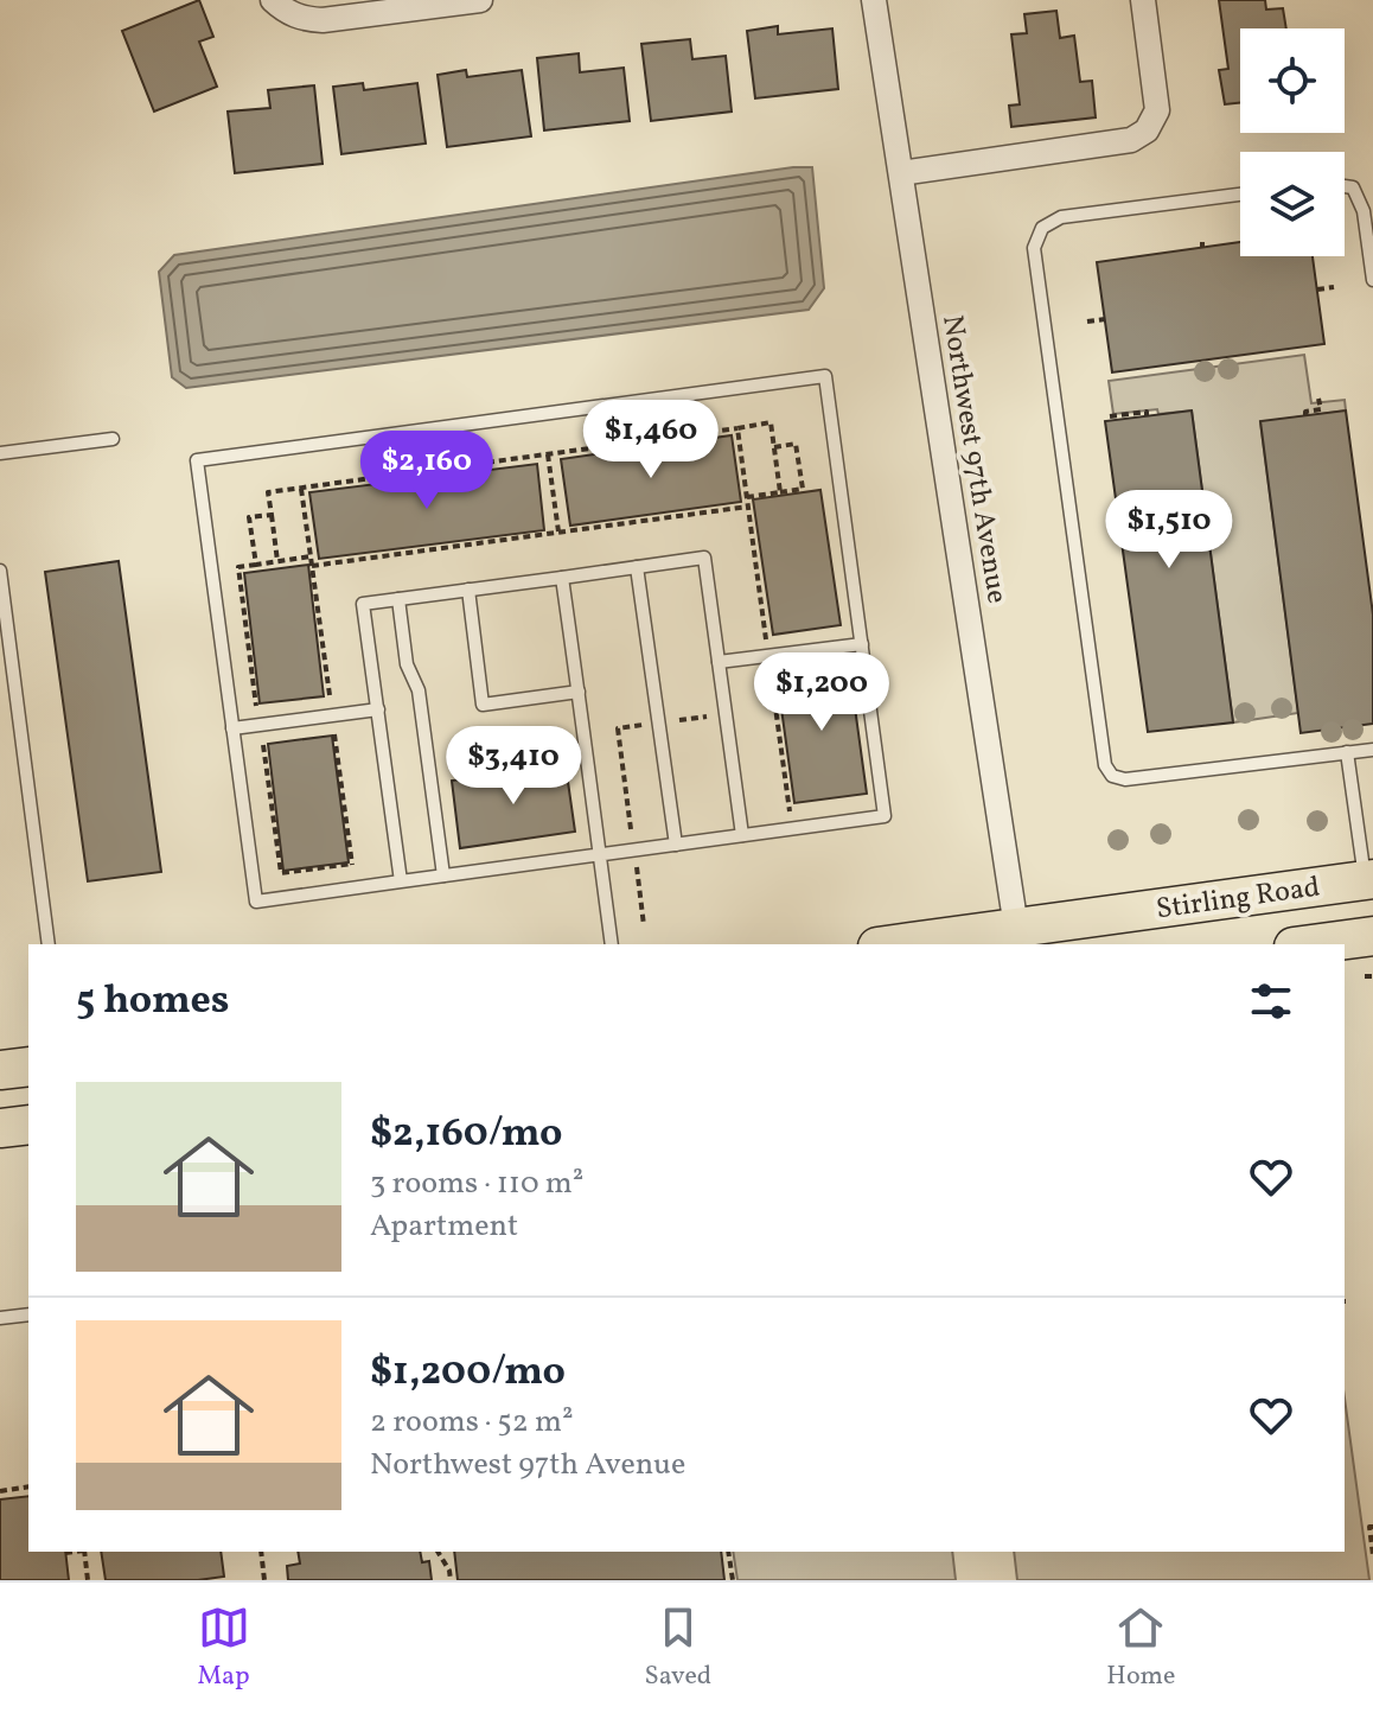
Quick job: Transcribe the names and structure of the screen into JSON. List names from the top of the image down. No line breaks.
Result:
{"streets":{"main road":["Stirling Road"],"street":["Northwest 97th Avenue"]},"crossings":[["Northwest 97th Avenue","Stirling Road"]],"page":{"price":["$1,460","$2,160","$1,510","$1,200","$3,410"],"heading":"5 homes","list":[{"name":"$2,160/mo","note":"3 rooms · 110 m² · Apartment"},{"name":"$1,200/mo","note":"2 rooms · 52 m² · Northwest 97th Avenue"}],"tabs":["Map","Saved","Home"]}}
